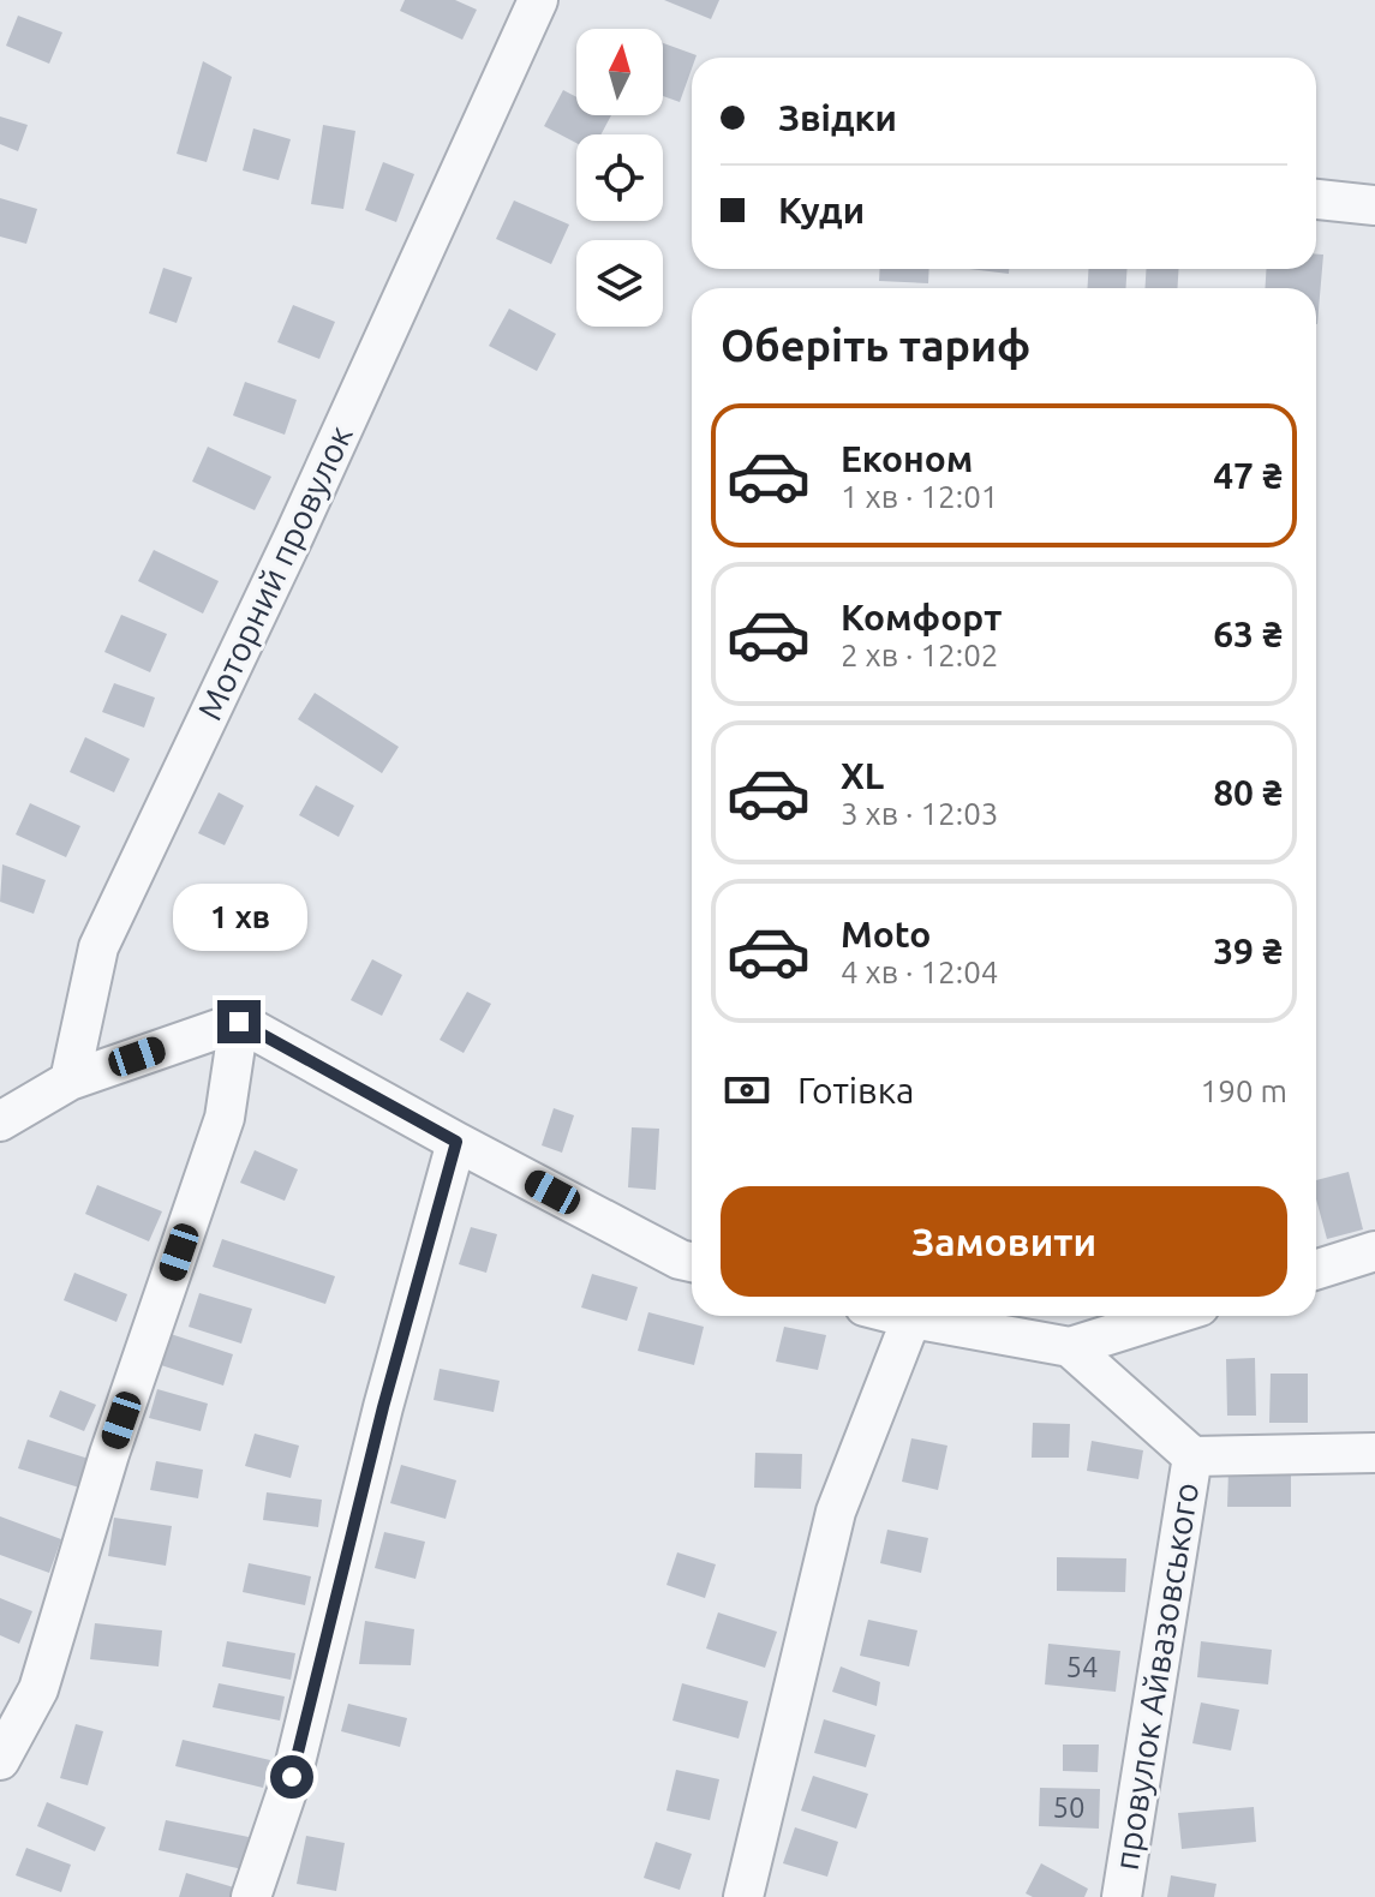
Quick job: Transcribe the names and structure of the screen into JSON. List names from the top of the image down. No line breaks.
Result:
{"streets":{"street":["Моторний провулок","провулок Айвазовського"]},"house_numbers":["54","50"],"north":"top","page":{"banner":["Звідки","Куди"],"heading":"Оберіть тариф","list":[{"name":"Економ","note":"1 хв · 12:01","value":"47 ₴"},{"name":"Комфорт","note":"2 хв · 12:02","value":"63 ₴"},{"name":"XL","note":"3 хв · 12:03","value":"80 ₴"},{"name":"Moto","note":"4 хв · 12:04","value":"39 ₴"}],"bubble":"1 хв","pay":["Готівка","190 m"],"buttons":"Замовити"}}
